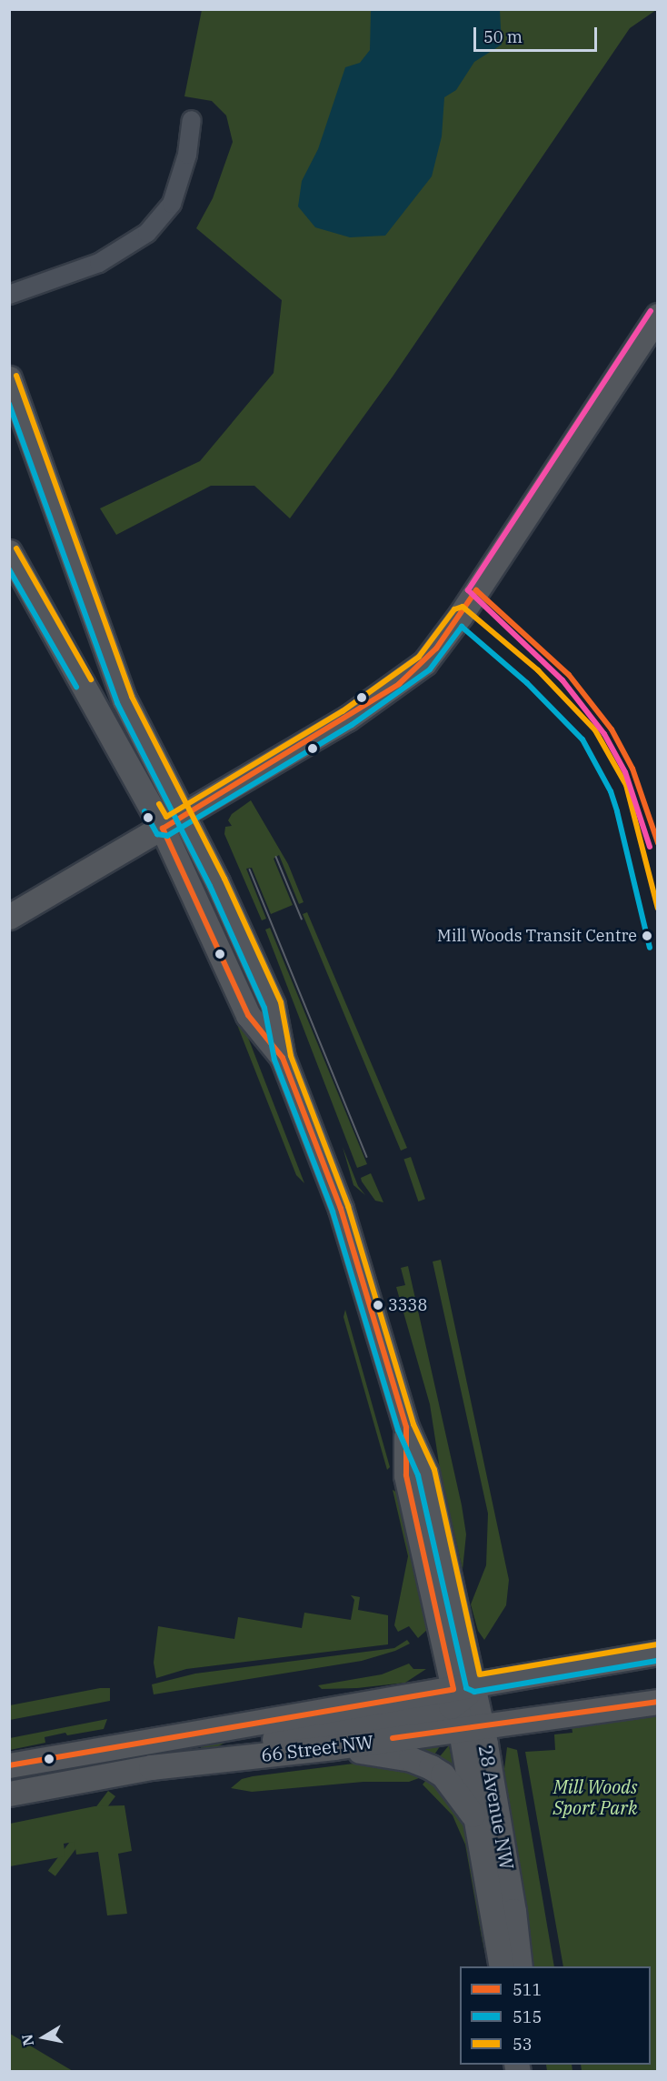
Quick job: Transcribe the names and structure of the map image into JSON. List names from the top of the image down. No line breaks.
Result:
{"streets":{"street":["66 Street NW","28 Avenue NW"]},"crossings":[["66 Street NW","28 Avenue NW"]],"parks":["Mill Woods Sport Park"],"places":["Mill Woods Transit Centre","3338"],"lines":["transit line 53","transit line 515","transit line 511"],"legend":["511","515","53"],"scale_bar":"50 m","north":"left"}
